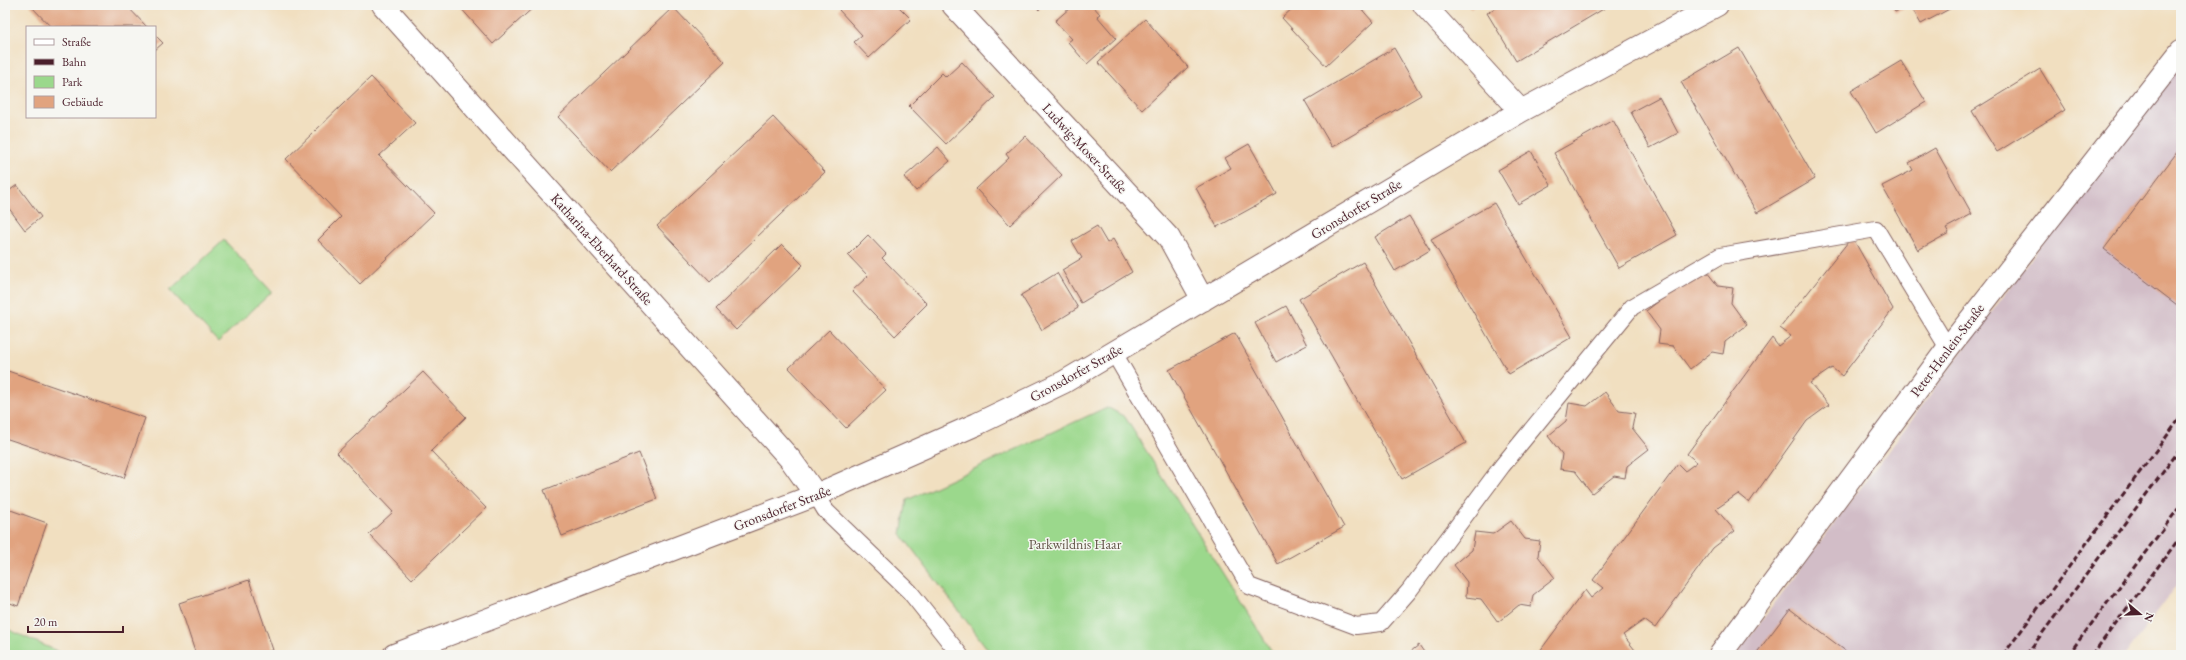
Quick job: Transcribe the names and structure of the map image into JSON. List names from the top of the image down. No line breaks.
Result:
{"streets":{"street":["Ludwig-Moser-Straße","Gronsdorfer Straße","Katharina-Eberhard-Straße","Peter-Henlein-Straße"]},"crossings":[["Ludwig-Moser-Straße","Gronsdorfer Straße"],["Gronsdorfer Straße","Katharina-Eberhard-Straße"]],"parks":["Parkwildnis Haar"],"legend":["Straße","Bahn","Park","Gebäude"],"scale_bar":"20 m","north":"right"}
